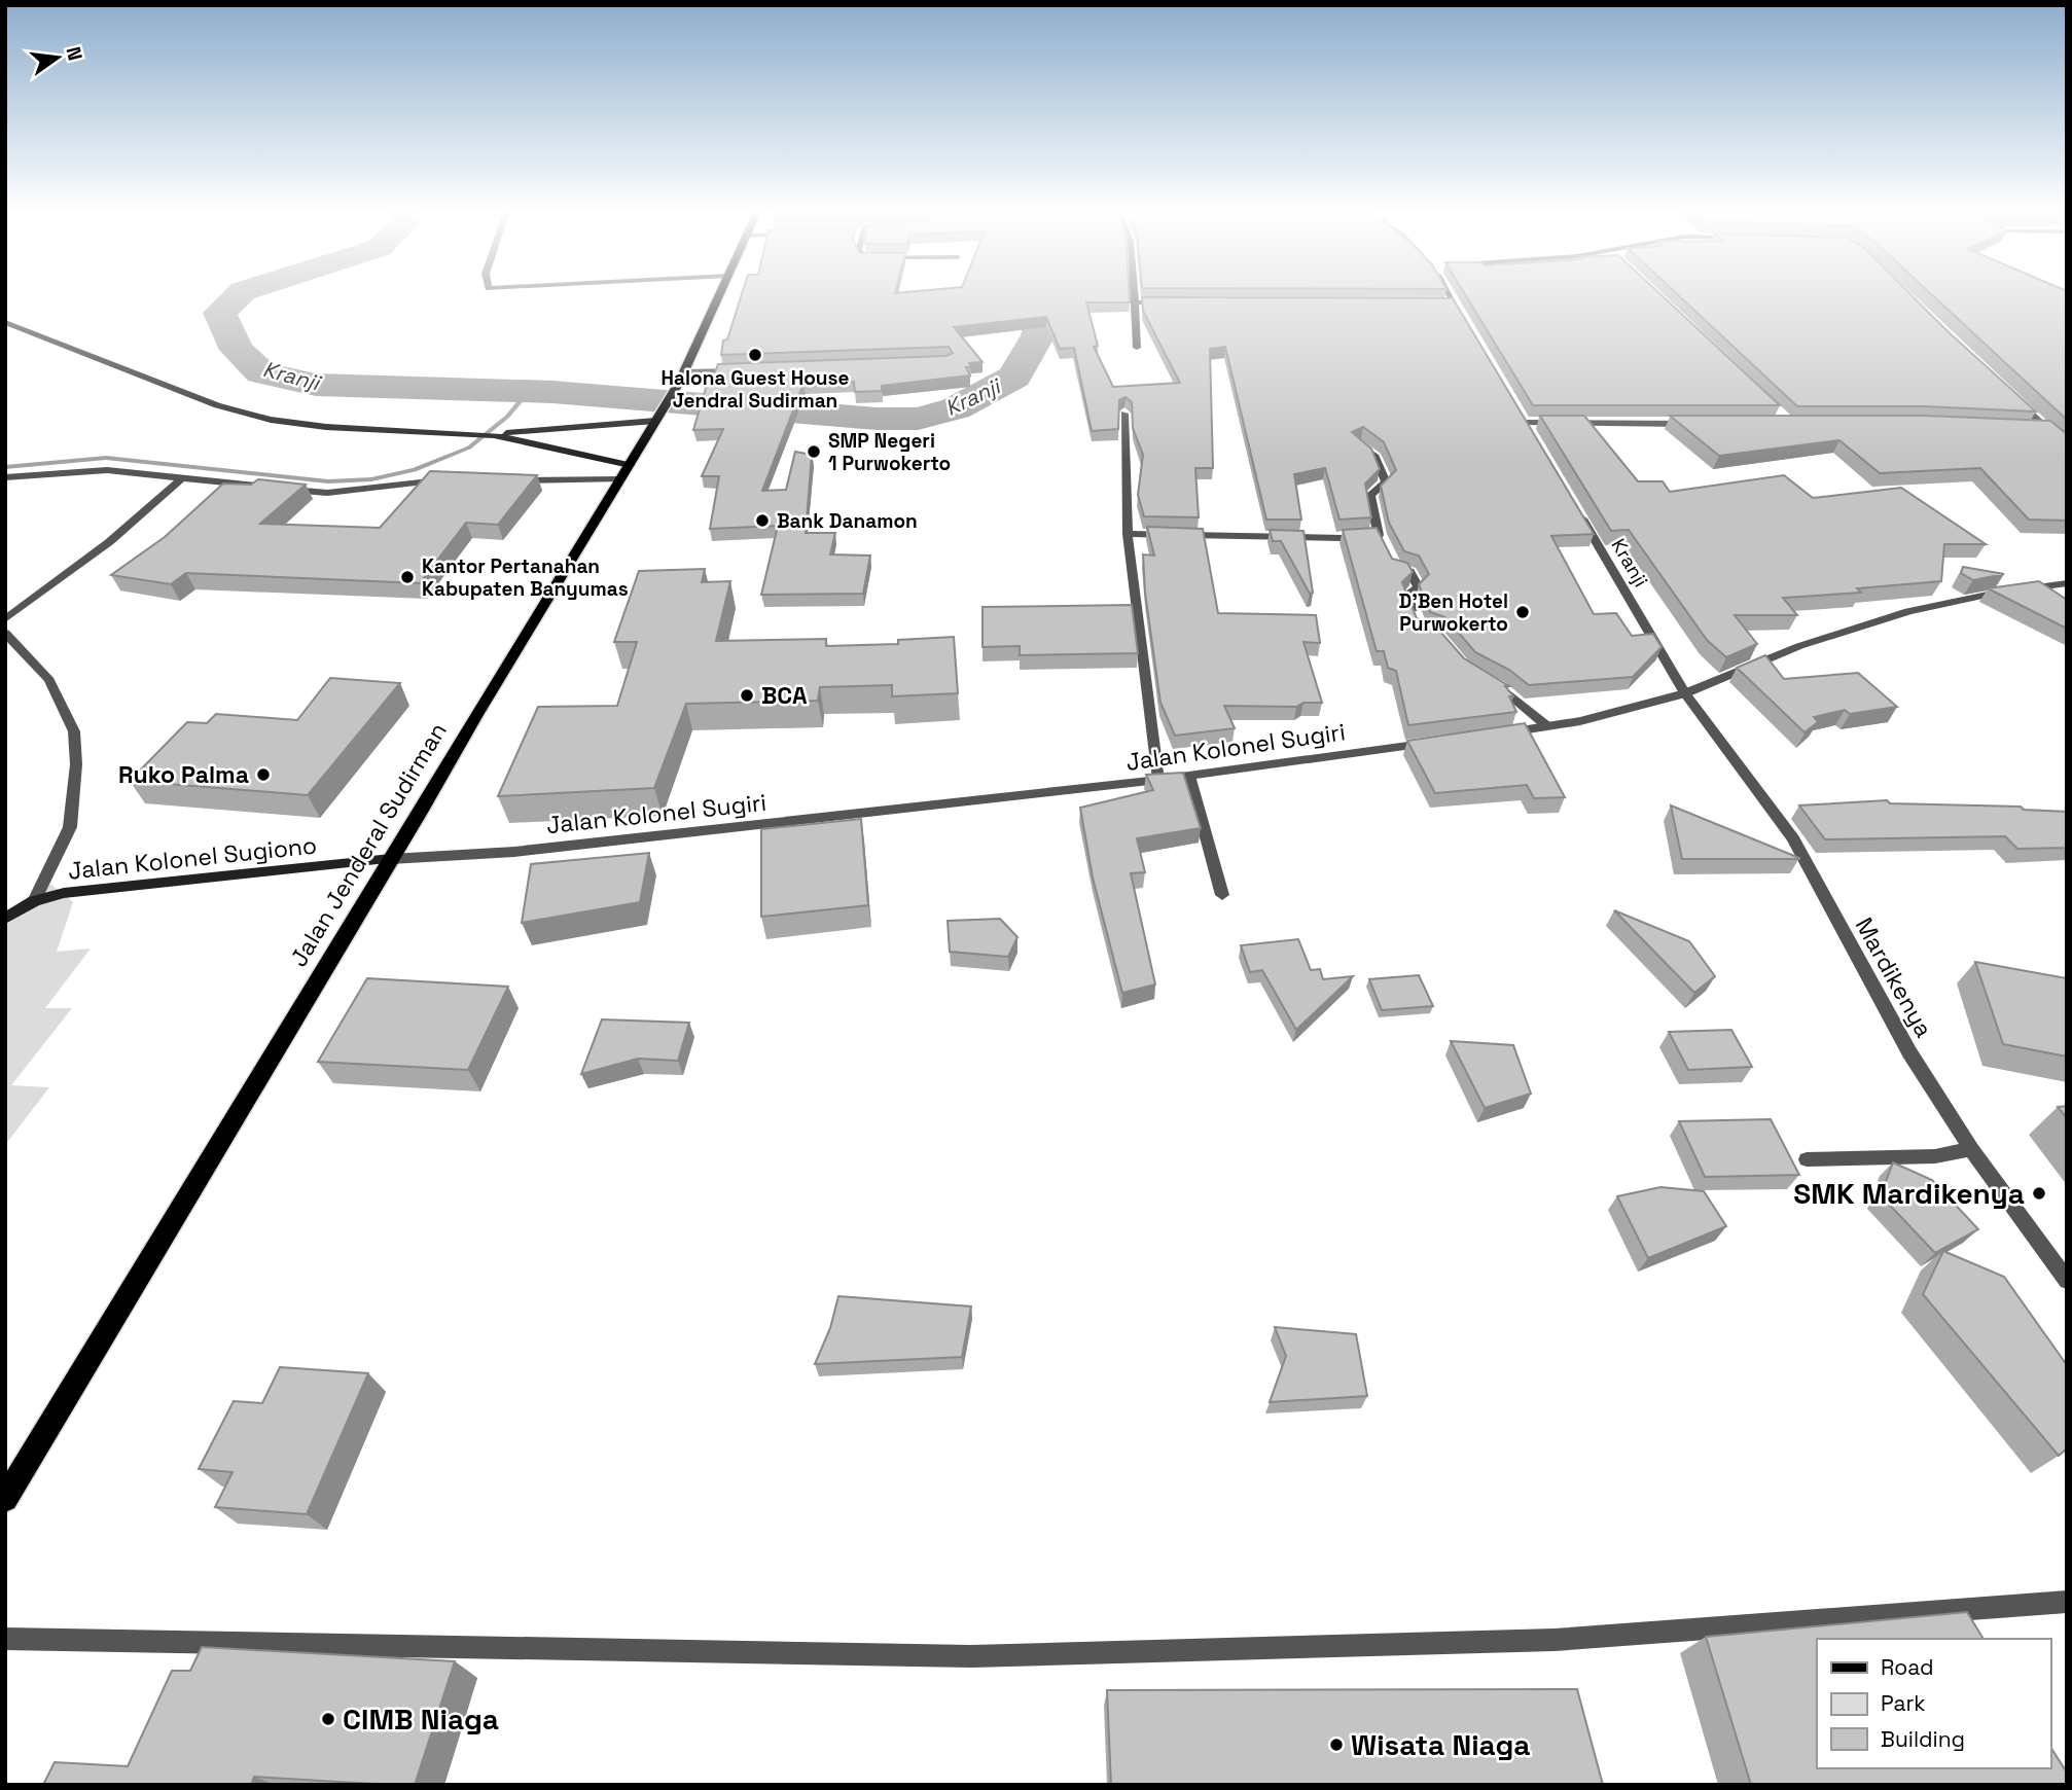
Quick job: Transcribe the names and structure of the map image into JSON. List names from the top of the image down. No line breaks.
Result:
{"streets":{"main road":["Jalan Jenderal Sudirman","Jalan Kolonel Sugiono"],"street":["Kranji","Jalan Kolonel Sugiri","Mardikenya"]},"crossings":[["Kranji","Mardikenya"],["Jalan Kolonel Sugiri","Jalan Jenderal Sudirman"],["Jalan Kolonel Sugiri","Jalan Kolonel Sugiono"],["Jalan Jenderal Sudirman","Jalan Kolonel Sugiono"]],"water":["Kranji"],"places":["Halona Guest House Jendral Sudirman","SMP Negeri 1 Purwokerto","Bank Danamon","Kantor Pertanahan Kabupaten Banyumas","D'Ben Hotel Purwokerto","BCA","Ruko Palma","SMK Mardikenya","CIMB Niaga","Wisata Niaga"],"legend":["Road","Park","Building"],"north":"right"}
